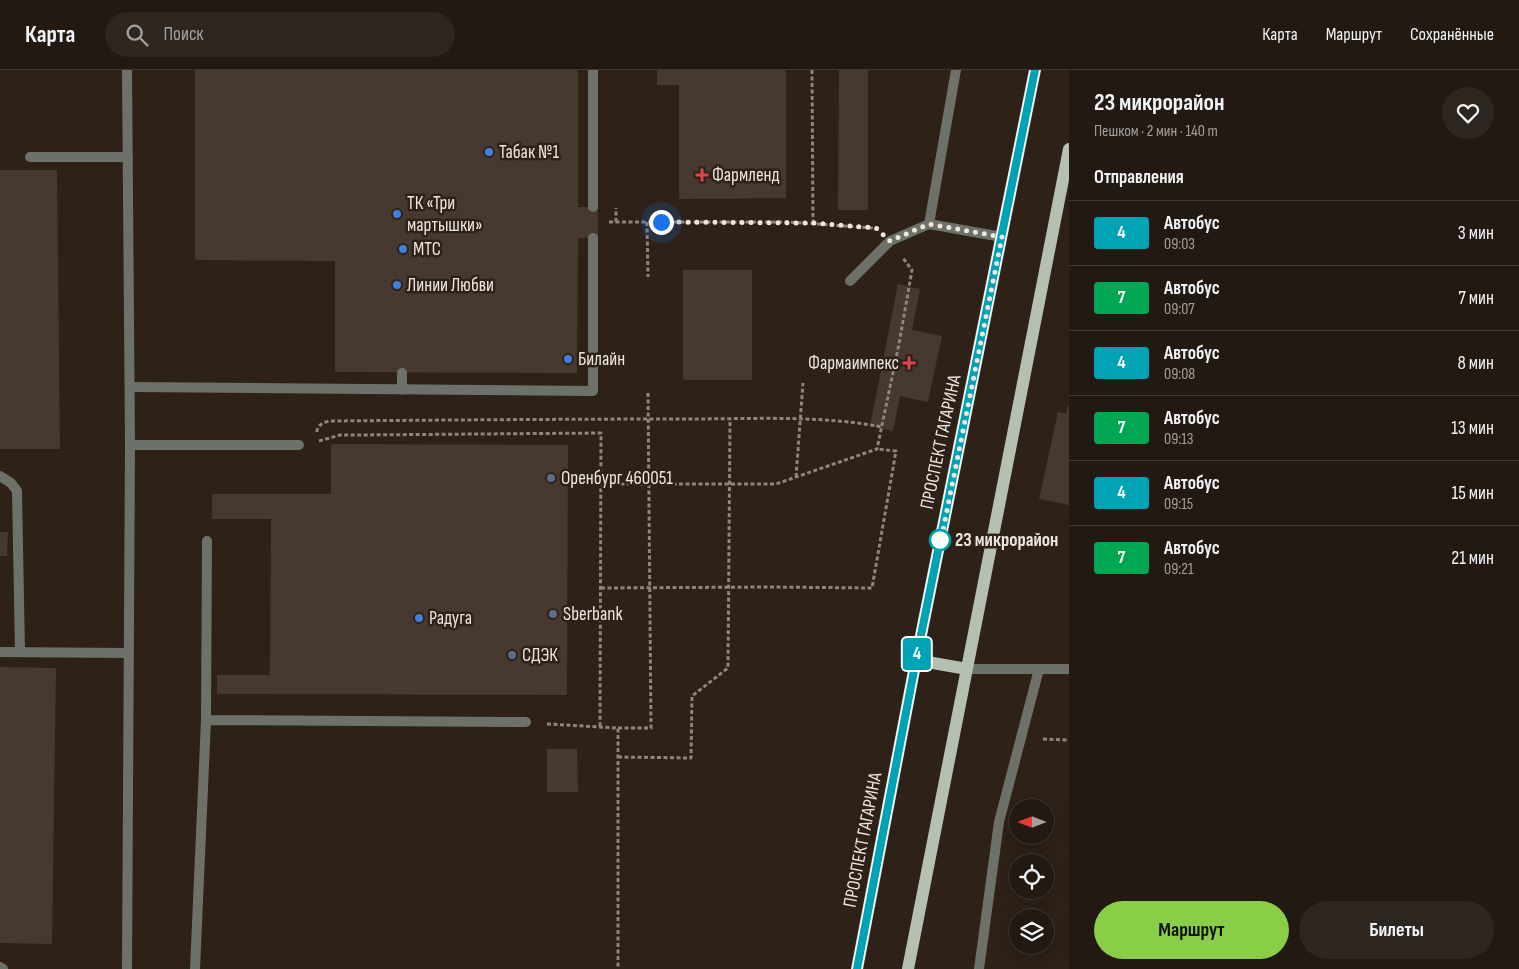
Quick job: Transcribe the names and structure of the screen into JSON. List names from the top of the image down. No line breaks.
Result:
{"streets":{"main road":["ПРОСПЕКТ ГАГАРИНА"]},"places":{"other":["Табак №1","ТК «Три мартышки»","МТС","Линии Любви","Билайн","Оренбург 460051","23 микрорайон","Sberbank","Радуга","СДЭК"],"health":["Фармленд","Фармаимпекс"]},"lines":["bus line 4"],"north":"left","page":{"header":"Карта","search":"Поиск","nav":["Карта","Маршрут","Сохранённые"],"on_map":"4","heading":[["23 микрорайон","Пешком · 2 мин · 140 m"],"Отправления"],"list":[{"mark":"4","name":"Автобус","note":"09:03","value":"3 мин"},{"mark":"7","name":"Автобус","note":"09:07","value":"7 мин"},{"mark":"4","name":"Автобус","note":"09:08","value":"8 мин"},{"mark":"7","name":"Автобус","note":"09:13","value":"13 мин"},{"mark":"4","name":"Автобус","note":"09:15","value":"15 мин"},{"mark":"7","name":"Автобус","note":"09:21","value":"21 мин"}],"buttons":["Маршрут","Билеты"]}}
